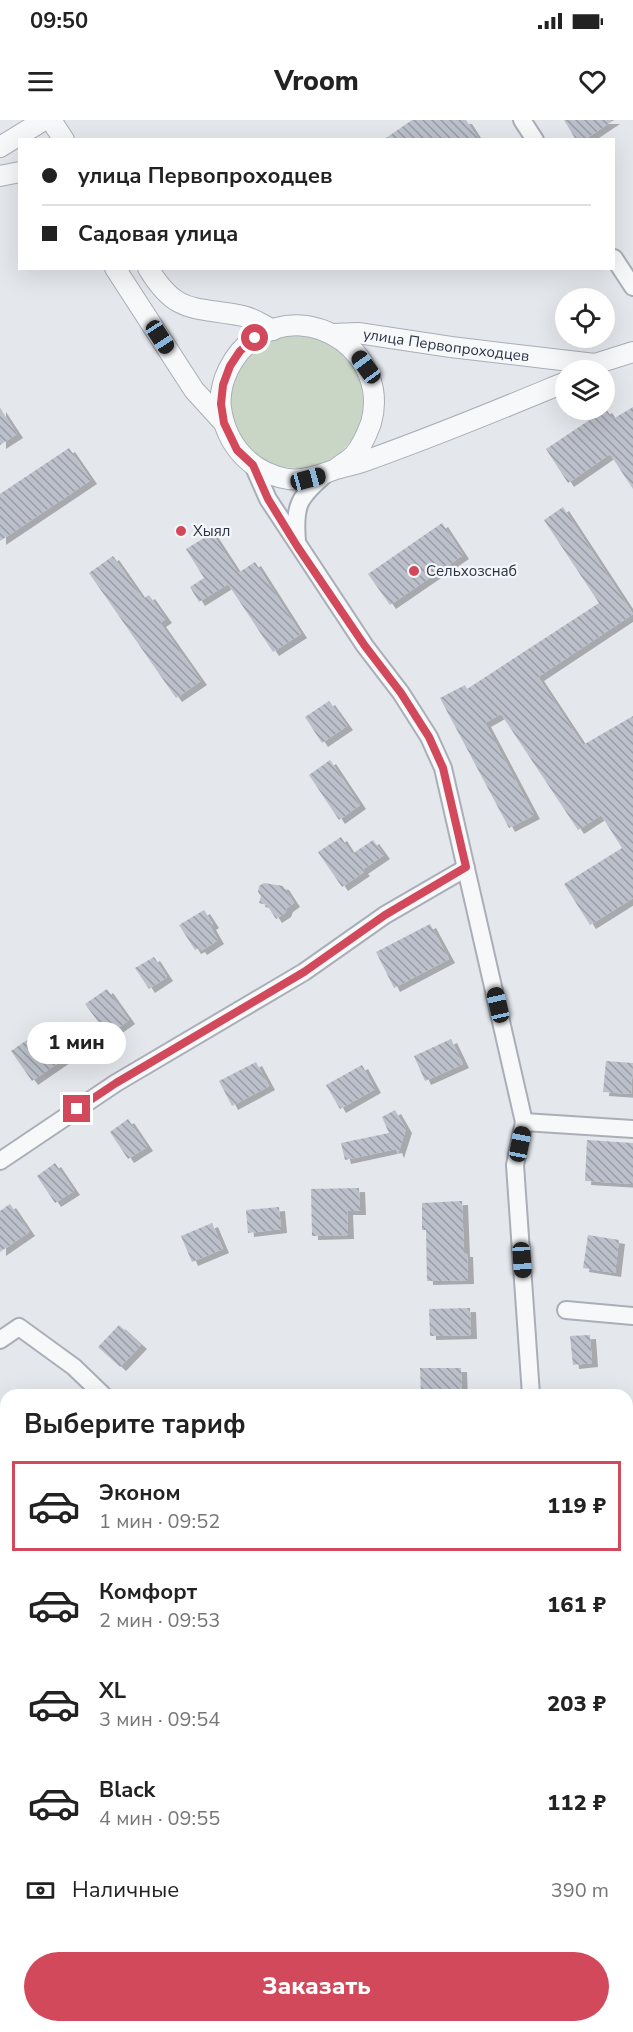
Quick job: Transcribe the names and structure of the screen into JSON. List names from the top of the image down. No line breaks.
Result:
{"streets":{"street":["улица Первопроходцев"]},"places":["Хыял","Сельхозснаб"],"page":{"status":"09:50","header":"Vroom","banner":["улица Первопроходцев","Садовая улица"],"bubble":"1 мин","heading":"Выберите тариф","list":[{"name":"Эконом","note":"1 мин · 09:52","value":"119 ₽"},{"name":"Комфорт","note":"2 мин · 09:53","value":"161 ₽"},{"name":"XL","note":"3 мин · 09:54","value":"203 ₽"},{"name":"Black","note":"4 мин · 09:55","value":"112 ₽"}],"pay":["Наличные","390 m"],"buttons":"Заказать"}}
